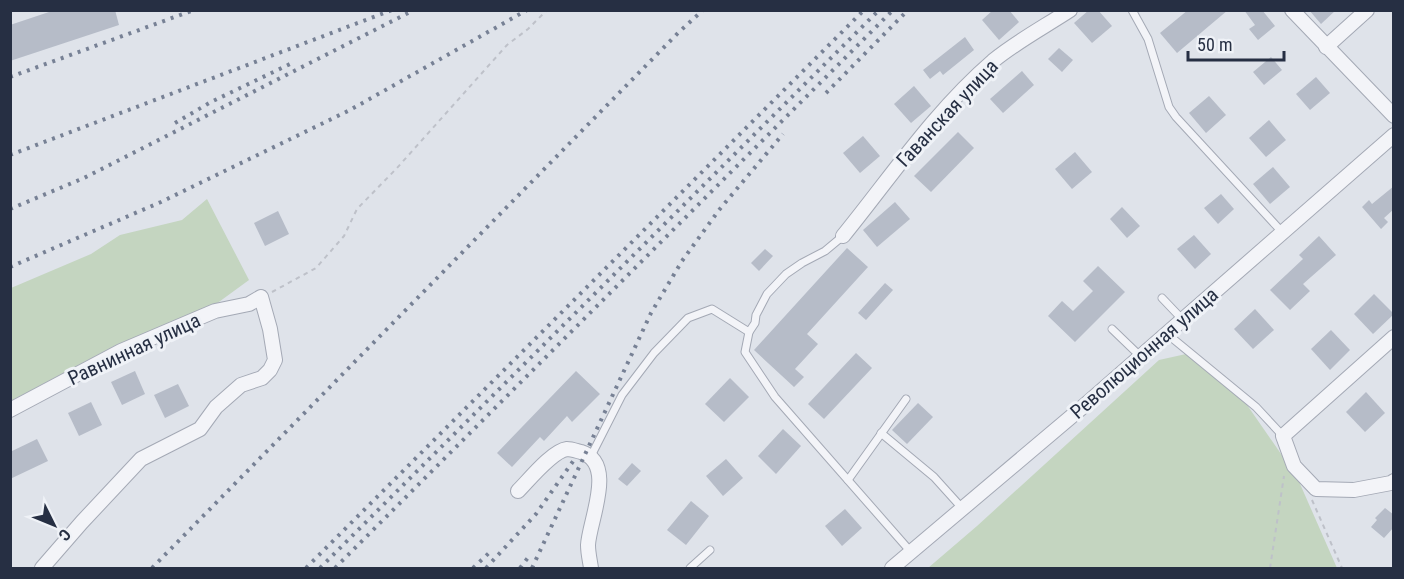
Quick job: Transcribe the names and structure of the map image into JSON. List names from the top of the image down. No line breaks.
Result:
{"streets":{"street":["Гаванская улица","Равнинная улица","Революционная улица"]},"scale_bar":"50 m","north":"bottom right"}
